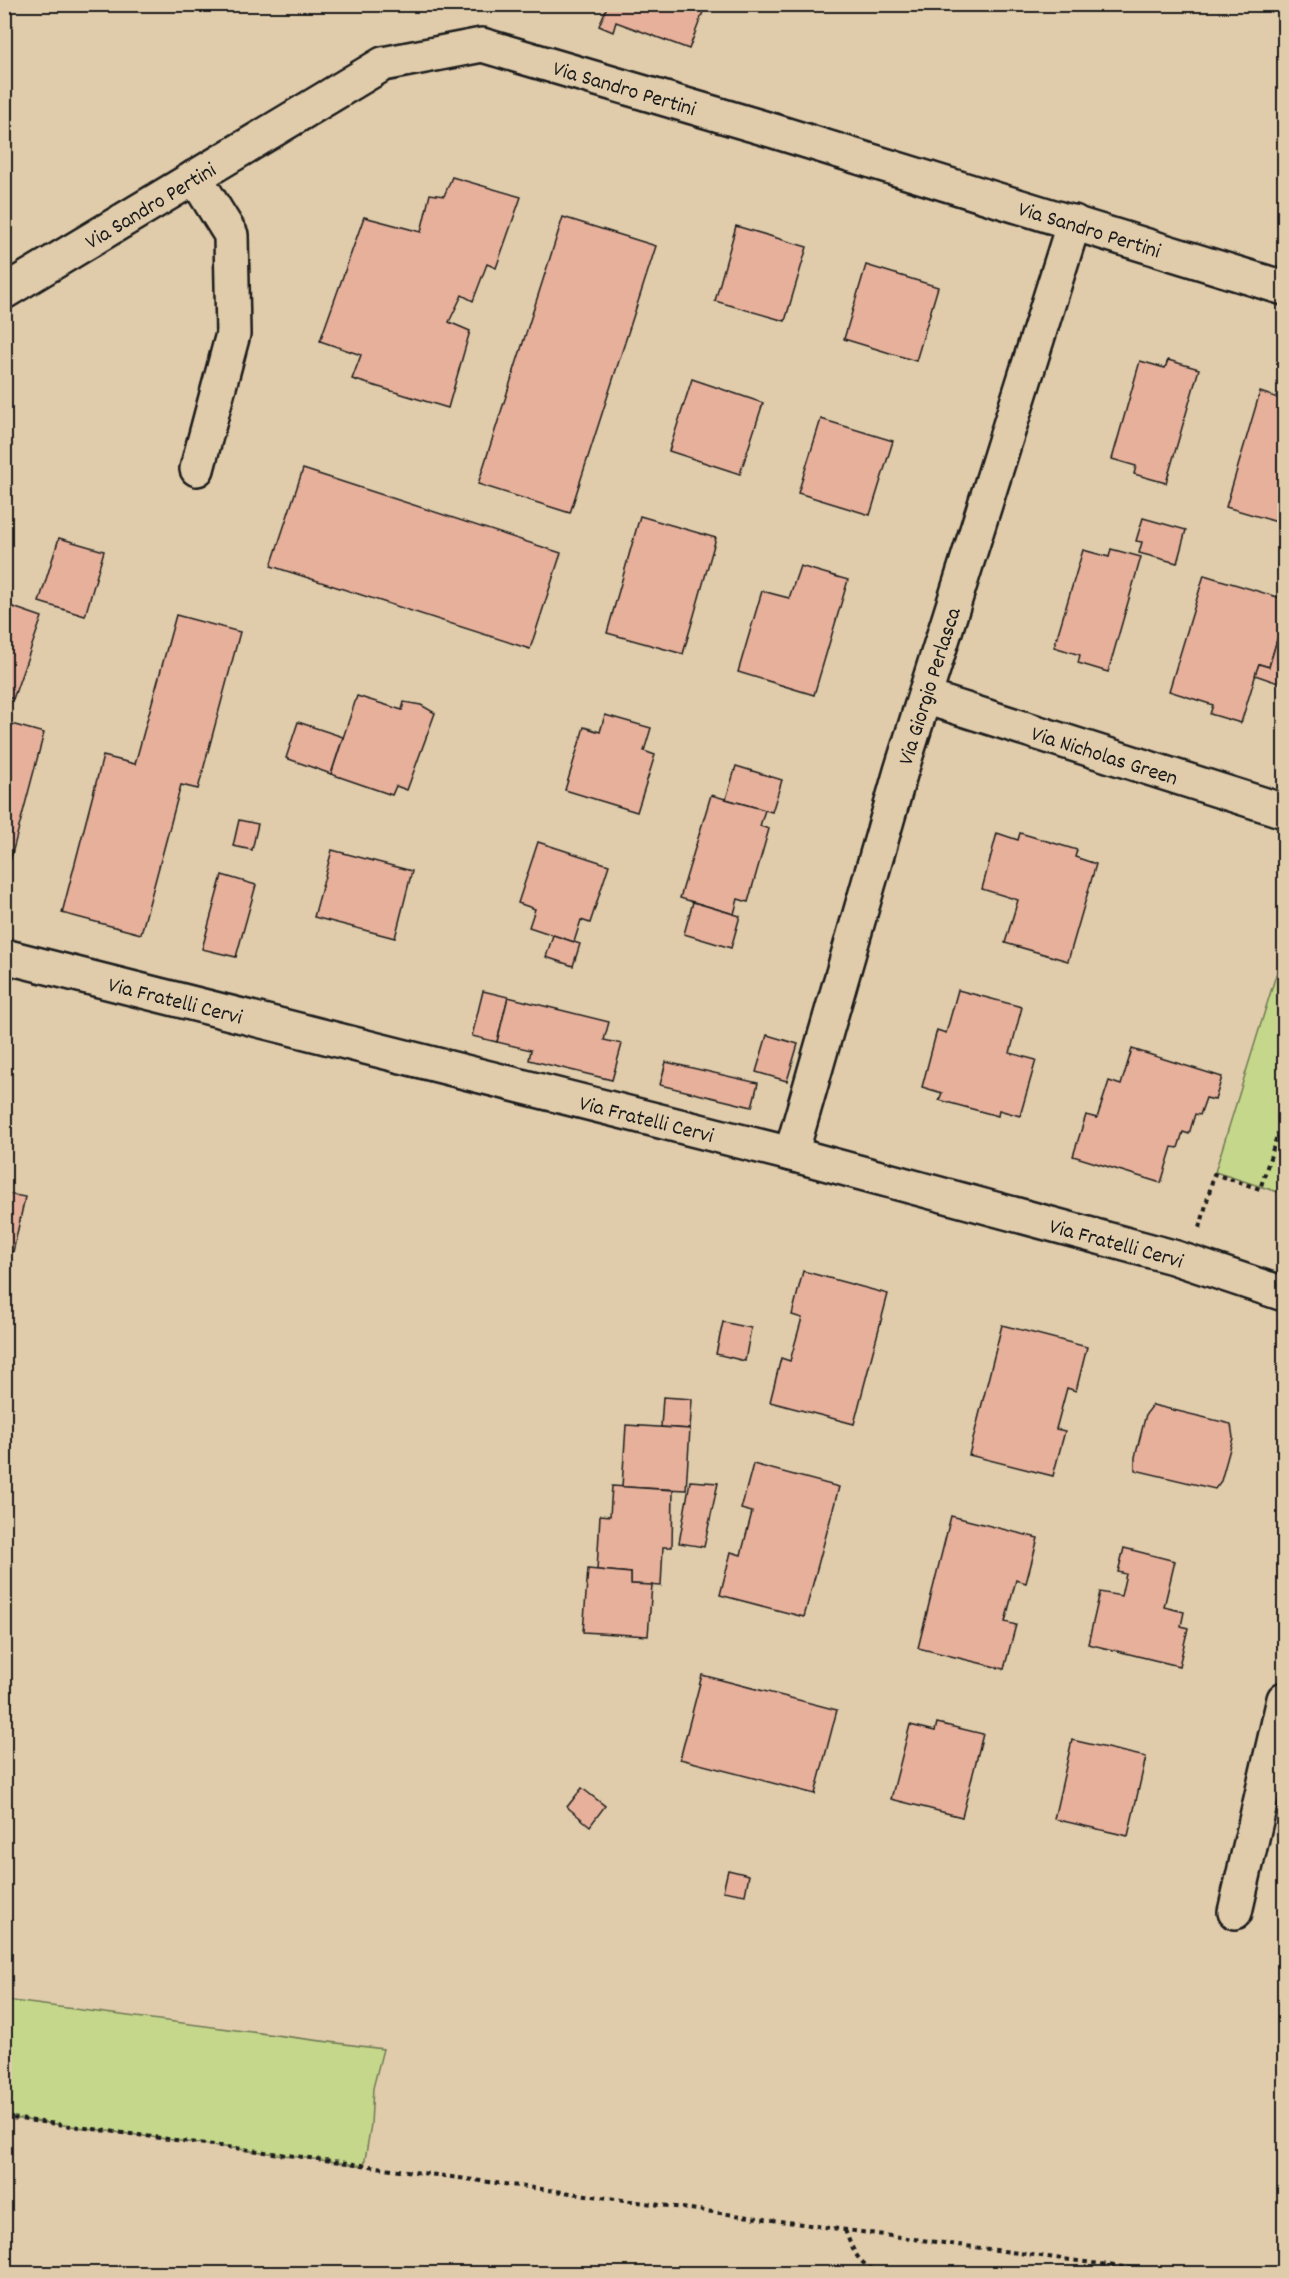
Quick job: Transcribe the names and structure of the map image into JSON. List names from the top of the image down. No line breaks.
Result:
{"streets":{"street":["Via Sandro Pertini","Via Giorgio Perlasca","Via Nicholas Green","Via Fratelli Cervi"]},"crossings":[["Via Sandro Pertini","Via Giorgio Perlasca"],["Via Giorgio Perlasca","Via Nicholas Green"],["Via Giorgio Perlasca","Via Fratelli Cervi"]]}
